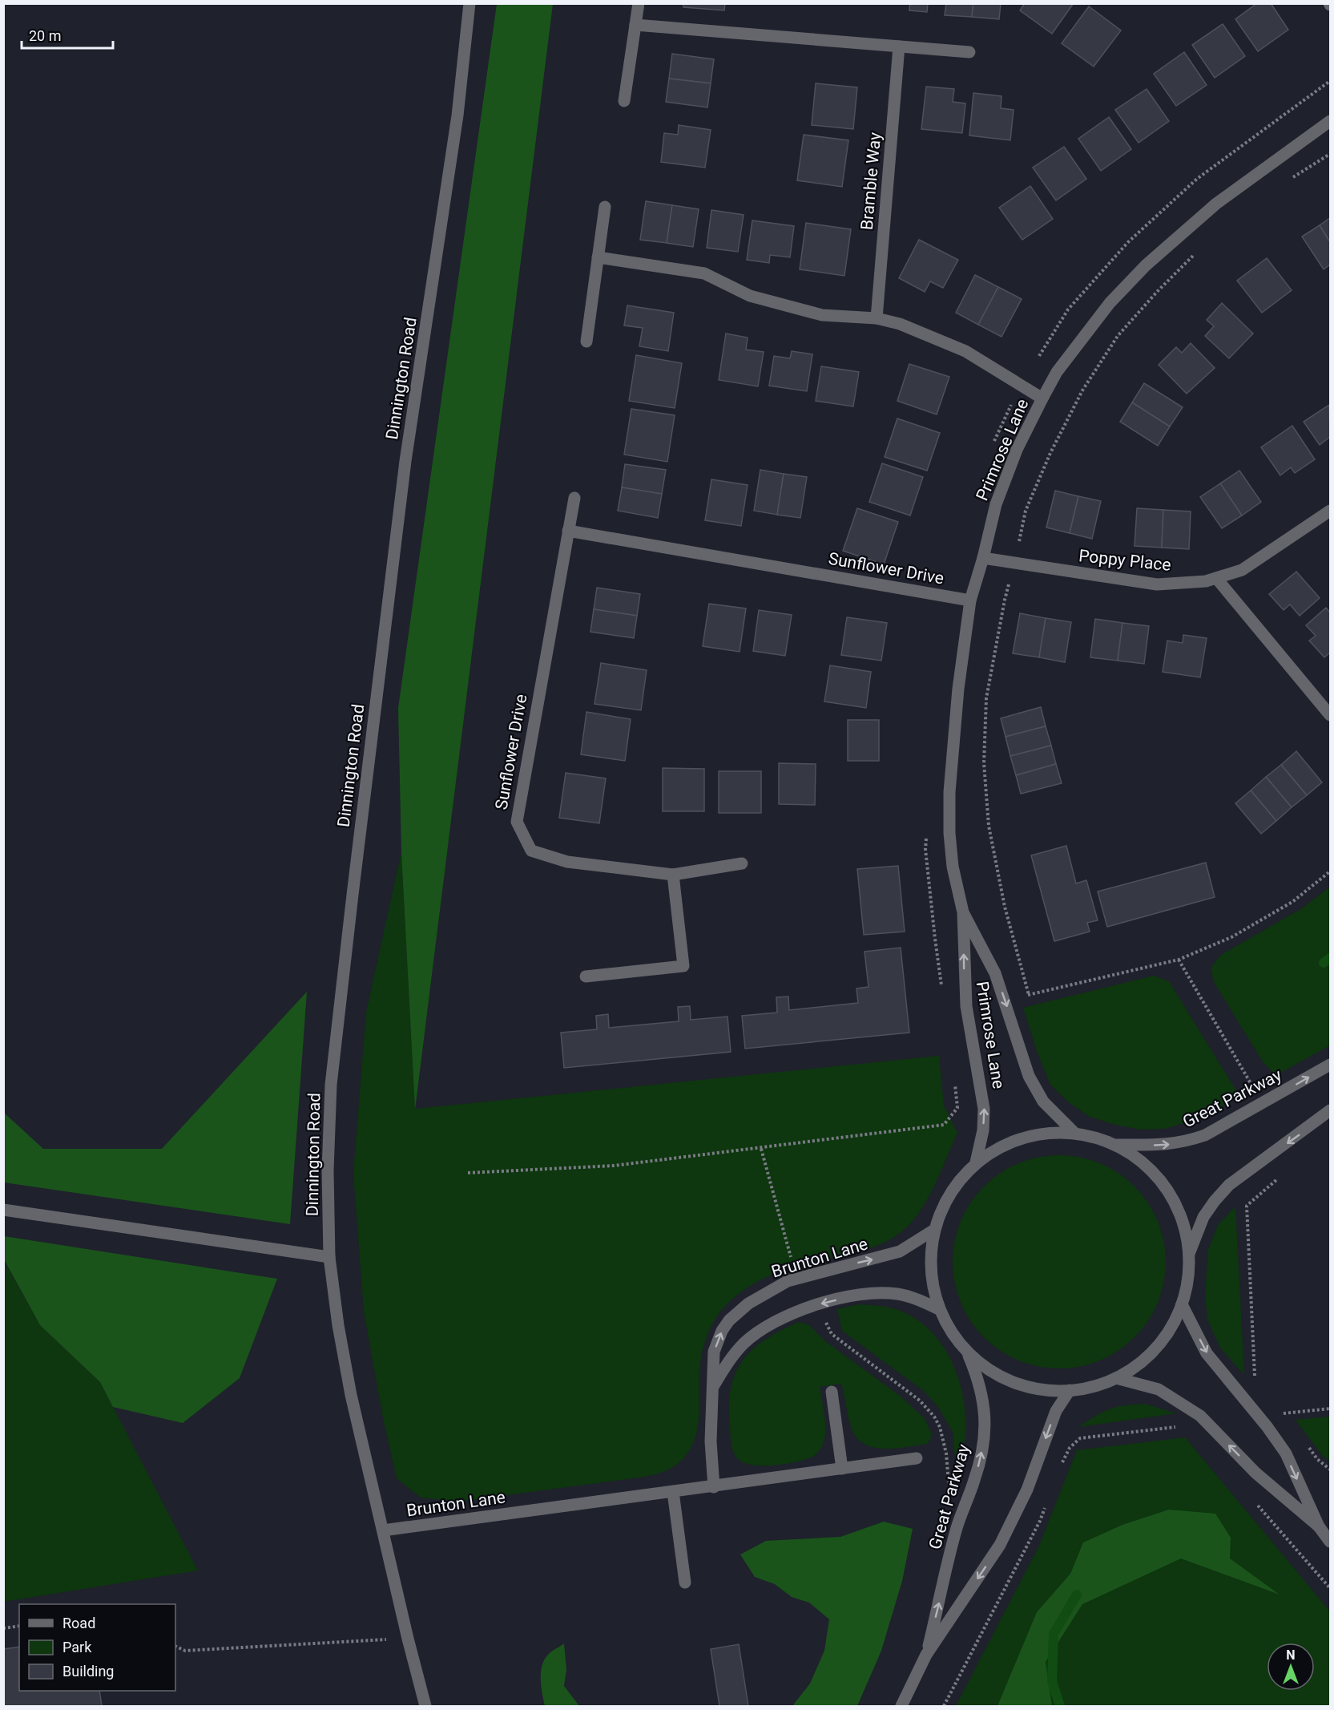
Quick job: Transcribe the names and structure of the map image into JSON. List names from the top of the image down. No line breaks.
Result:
{"streets":{"street":["Bramble Way","Dinnington Road","Primrose Lane","Poppy Place","Sunflower Drive","Great Parkway","Brunton Lane"]},"crossings":[["Dinnington Road","Brunton Lane"],["Primrose Lane","Poppy Place"],["Primrose Lane","Sunflower Drive"],["Primrose Lane","Great Parkway"],["Great Parkway","Brunton Lane"]],"legend":["Road","Park","Building"],"scale_bar":"20 m","north":"top"}
